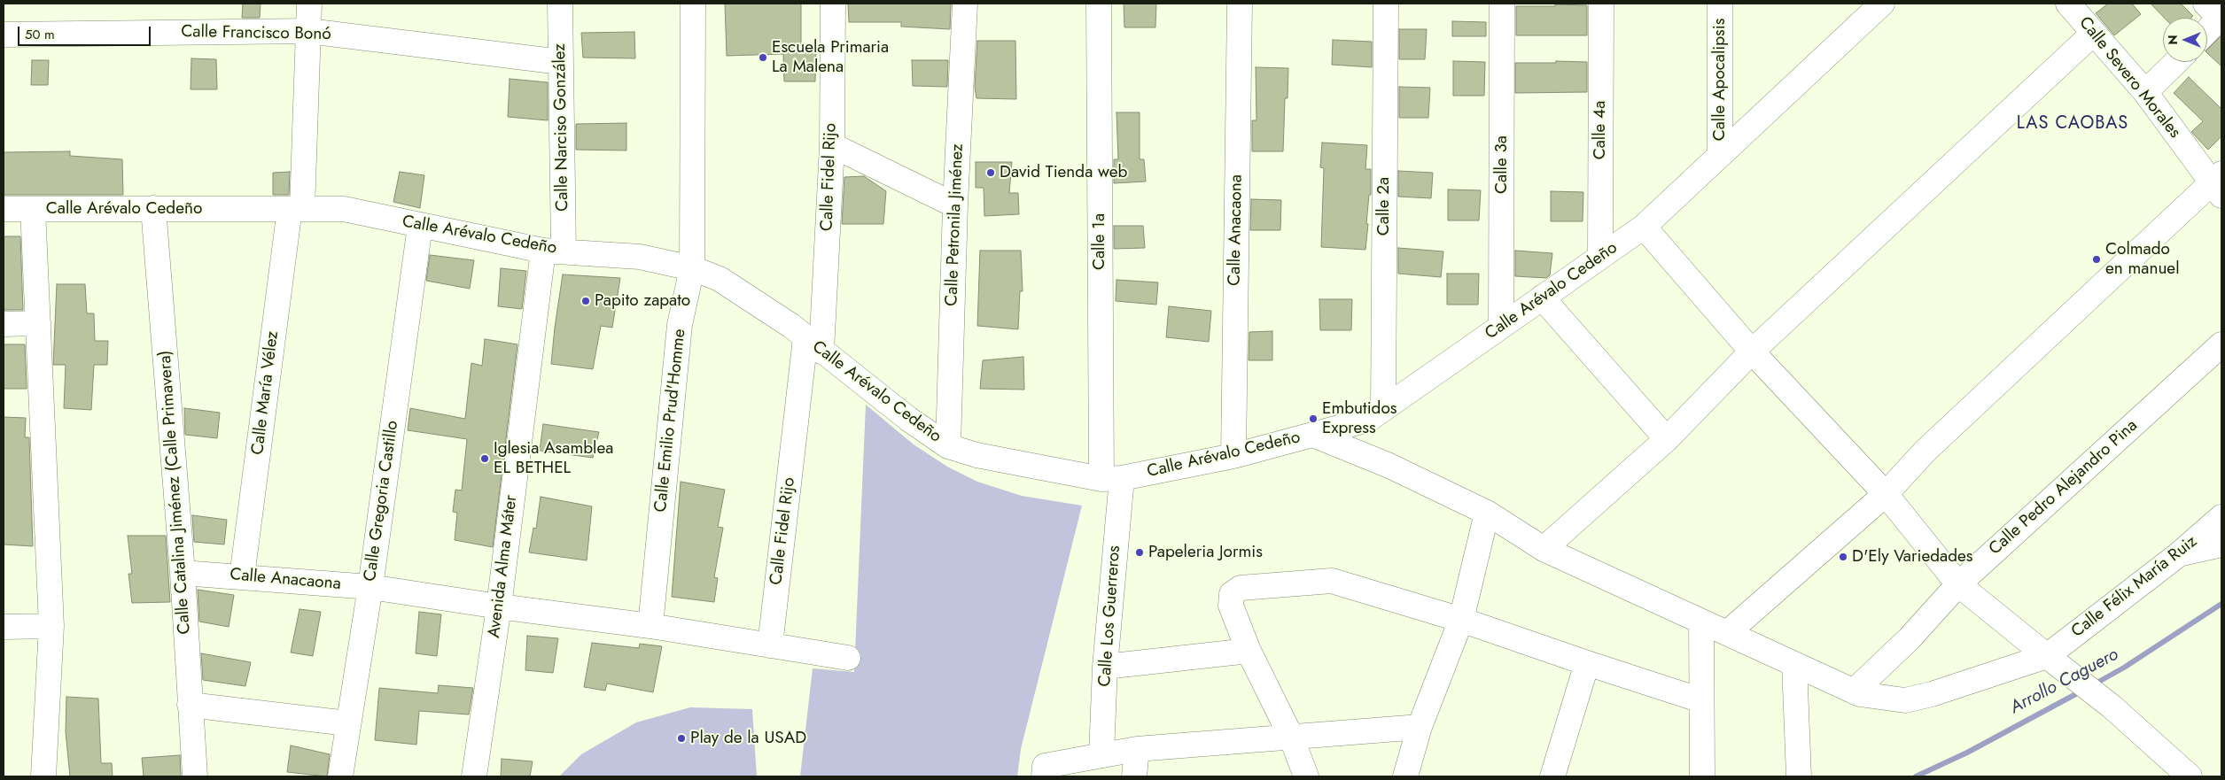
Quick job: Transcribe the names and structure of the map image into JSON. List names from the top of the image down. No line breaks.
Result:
{"streets":{"street":["Calle Francisco Bonó","Calle Severo Morales","Calle Apocalipsis","Calle Narciso González","Calle 4a","Calle 3a","Calle Fidel Rijo","Calle 2a","Calle Arévalo Cedeño","Calle Petronila Jiménez","Calle Anacaona","Calle 1a","Calle María Vélez","Calle Emilio Prud'Homme","Calle Pedro Alejandro Pina","Calle Catalina Jiménez (Calle Primavera)","Calle Gregoria Castillo","Avenida Alma Máter","Calle Félix María Ruiz","Calle Los Guerreros"]},"crossings":[["Calle Francisco Bonó","Calle Narciso González"],["Calle Francisco Bonó","Calle María Vélez"],["Calle Apocalipsis","Calle Arévalo Cedeño"],["Calle Narciso González","Calle Arévalo Cedeño"],["Calle Narciso González","Avenida Alma Máter"],["Calle 4a","Calle Arévalo Cedeño"],["Calle 3a","Calle Arévalo Cedeño"],["Calle Fidel Rijo","Calle Arévalo Cedeño"],["Calle Fidel Rijo","Calle Anacaona"],["Calle 2a","Calle Arévalo Cedeño"],["Calle Arévalo Cedeño","Calle Petronila Jiménez"],["Calle Arévalo Cedeño","Calle Anacaona"],["Calle Arévalo Cedeño","Calle 1a"],["Calle Arévalo Cedeño","Calle María Vélez"],["Calle Arévalo Cedeño","Calle Emilio Prud'Homme"],["Calle Arévalo Cedeño","Calle Catalina Jiménez (Calle Primavera)"],["Calle Arévalo Cedeño","Calle Gregoria Castillo"],["Calle Arévalo Cedeño","Avenida Alma Máter"],["Calle Arévalo Cedeño","Calle Félix María Ruiz"],["Calle Arévalo Cedeño","Calle Los Guerreros"],["Calle Anacaona","Calle María Vélez"],["Calle Anacaona","Calle Emilio Prud'Homme"],["Calle Anacaona","Calle Catalina Jiménez (Calle Primavera)"],["Calle Anacaona","Calle Gregoria Castillo"],["Calle Anacaona","Avenida Alma Máter"],["Calle 1a","Calle Los Guerreros"],["Calle Pedro Alejandro Pina","Calle Félix María Ruiz"]],"districts":["LAS CAOBAS"],"water":["Arrollo Caguero"],"places":["Escuela Primaria La Malena","David Tienda web","Colmado en manuel","Papito zapato","Embutidos Express","Iglesia Asamblea EL BETHEL","Papeleria Jormis","D'Ely Variedades","Play de la USAD"],"scale_bar":"50 m","north":"left"}
